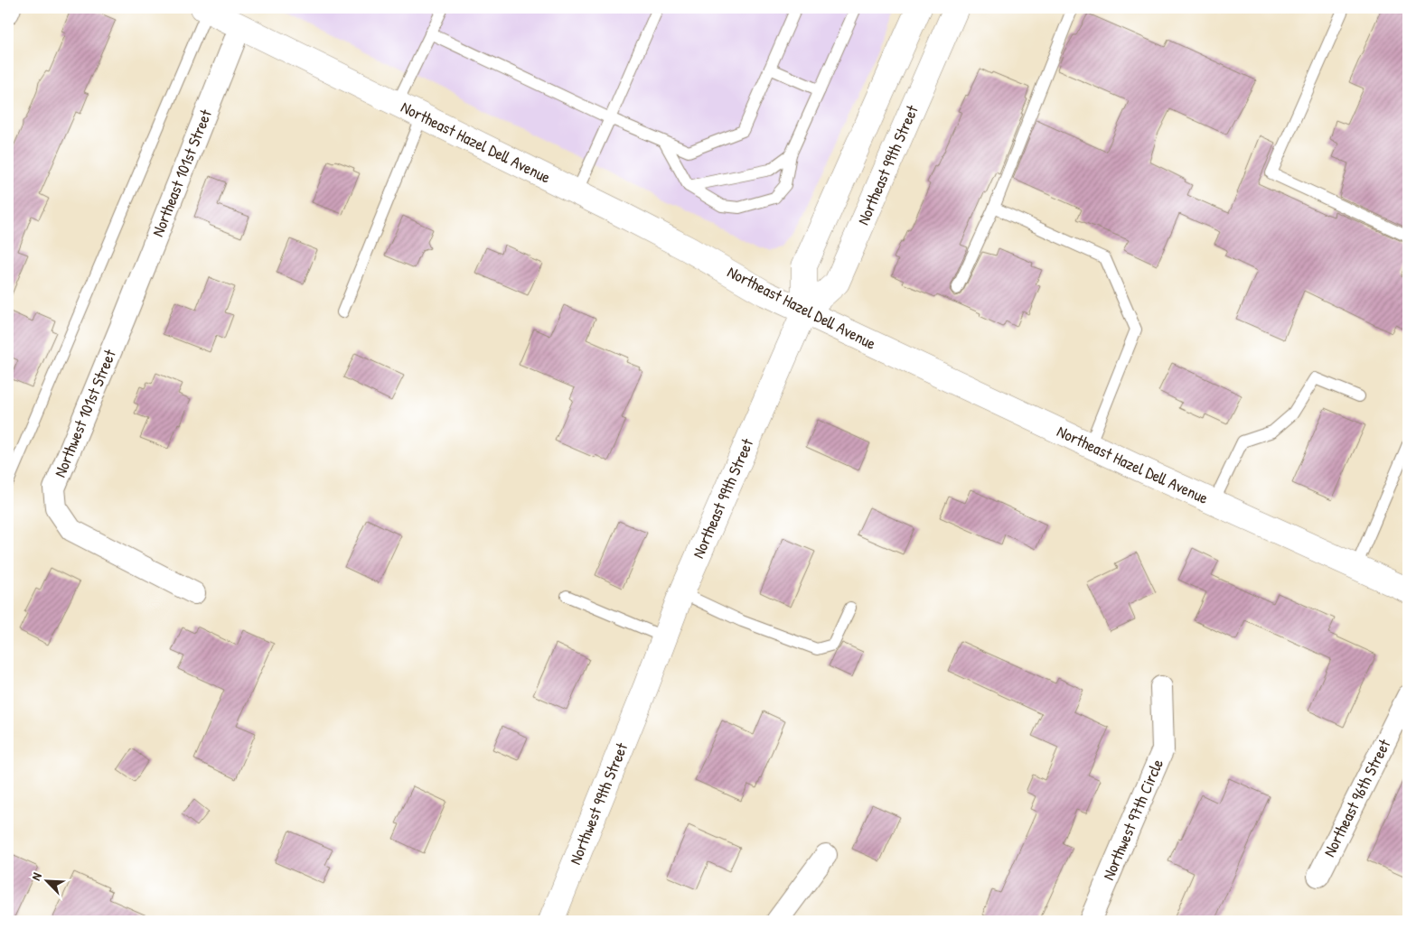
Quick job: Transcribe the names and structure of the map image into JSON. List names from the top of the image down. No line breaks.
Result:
{"streets":{"main road":["Northeast Hazel Dell Avenue","Northeast 99th Street","Northwest 99th Street"],"street":["Northeast 101st Street","Northwest 101st Street","Northeast 96th Street","Northwest 97th Circle"]},"crossings":[["Northeast Hazel Dell Avenue","Northeast 99th Street"],["Northeast Hazel Dell Avenue","Northeast 101st Street"],["Northeast 99th Street","Northwest 99th Street"],["Northeast 101st Street","Northwest 101st Street"]],"north":"top left"}
